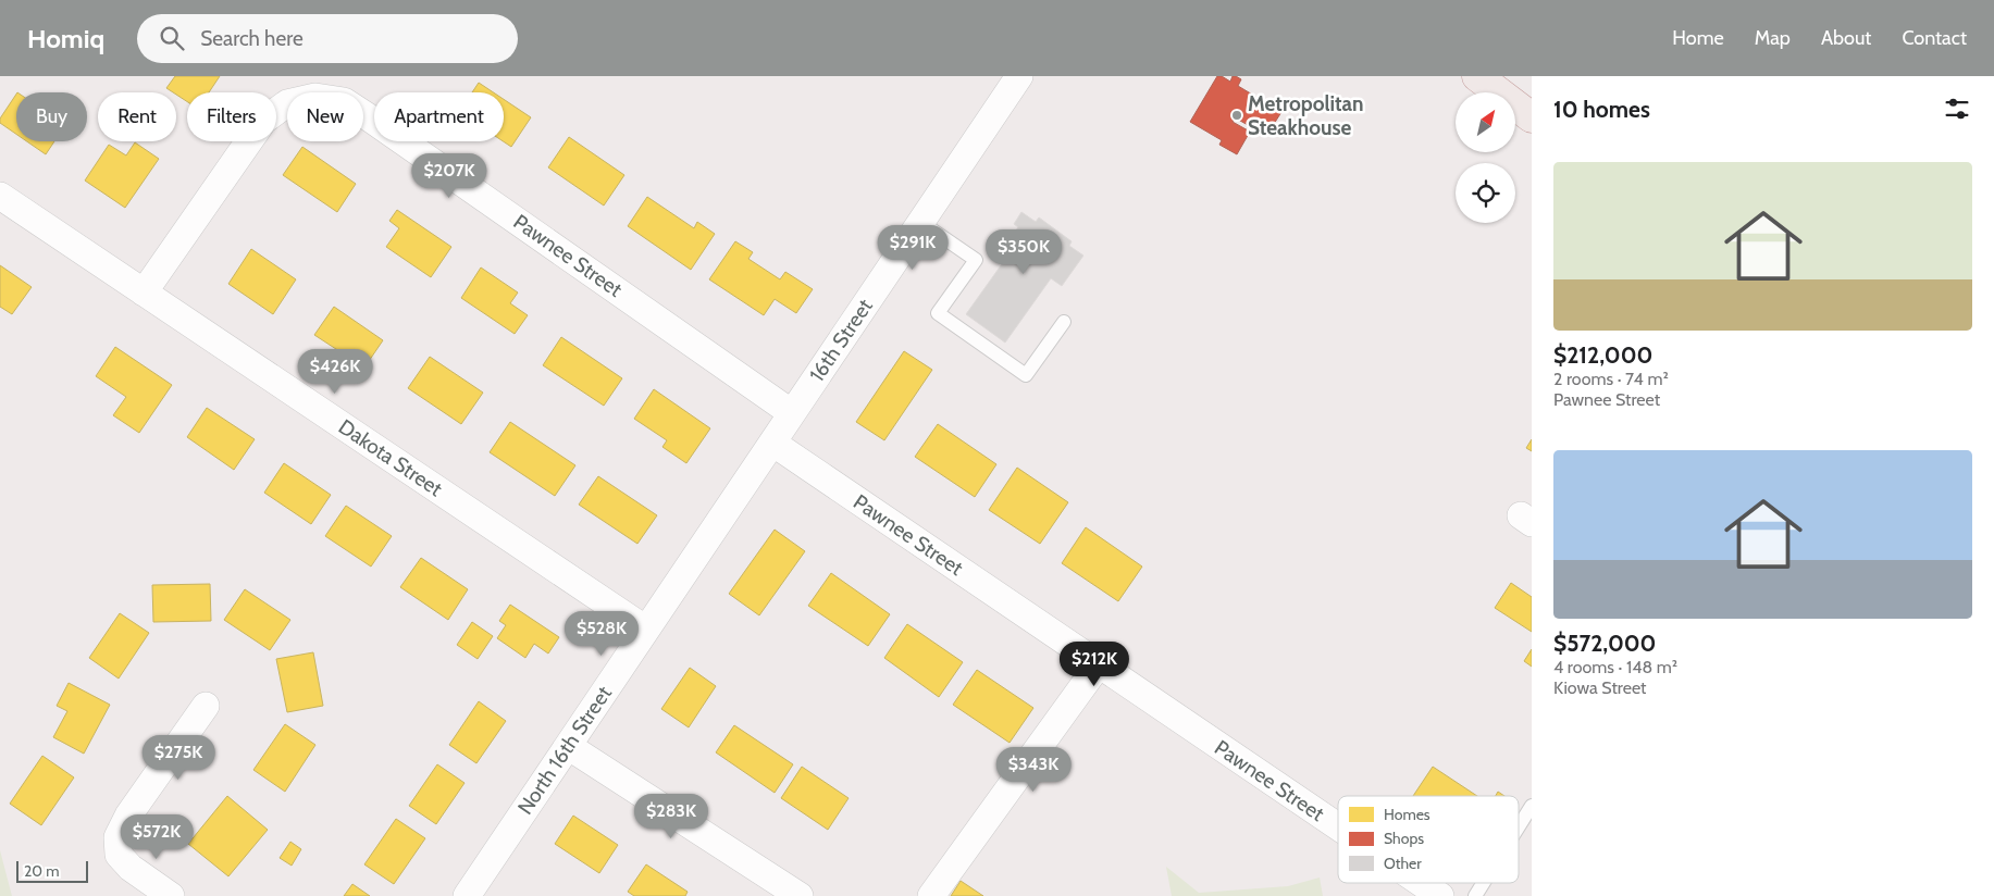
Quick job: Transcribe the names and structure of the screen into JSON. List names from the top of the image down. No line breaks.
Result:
{"streets":{"street":["Pawnee Street","16th Street","Dakota Street","North 16th Street"]},"crossings":[["Pawnee Street","16th Street"],["Pawnee Street","Dakota Street"],["Pawnee Street","North 16th Street"],["16th Street","North 16th Street"],["Dakota Street","North 16th Street"]],"places":["Metropolitan Steakhouse"],"legend":["Homes","Shops","Other"],"scale_bar":"20 m","north":"top right","page":{"header":"Homiq","search":"Search here","nav":["Home","Map","About","Contact"],"heading":"10 homes","chip":["Buy","Rent","Filters","New","Apartment"],"list":[{"name":"$212,000","note":"2 rooms · 74 m² · Pawnee Street"},{"name":"$572,000","note":"4 rooms · 148 m² · Kiowa Street"}],"price":["$207K","$291K","$350K","$426K","$528K","$212K","$275K","$343K","$283K","$572K"],"scale":"20 m"}}
